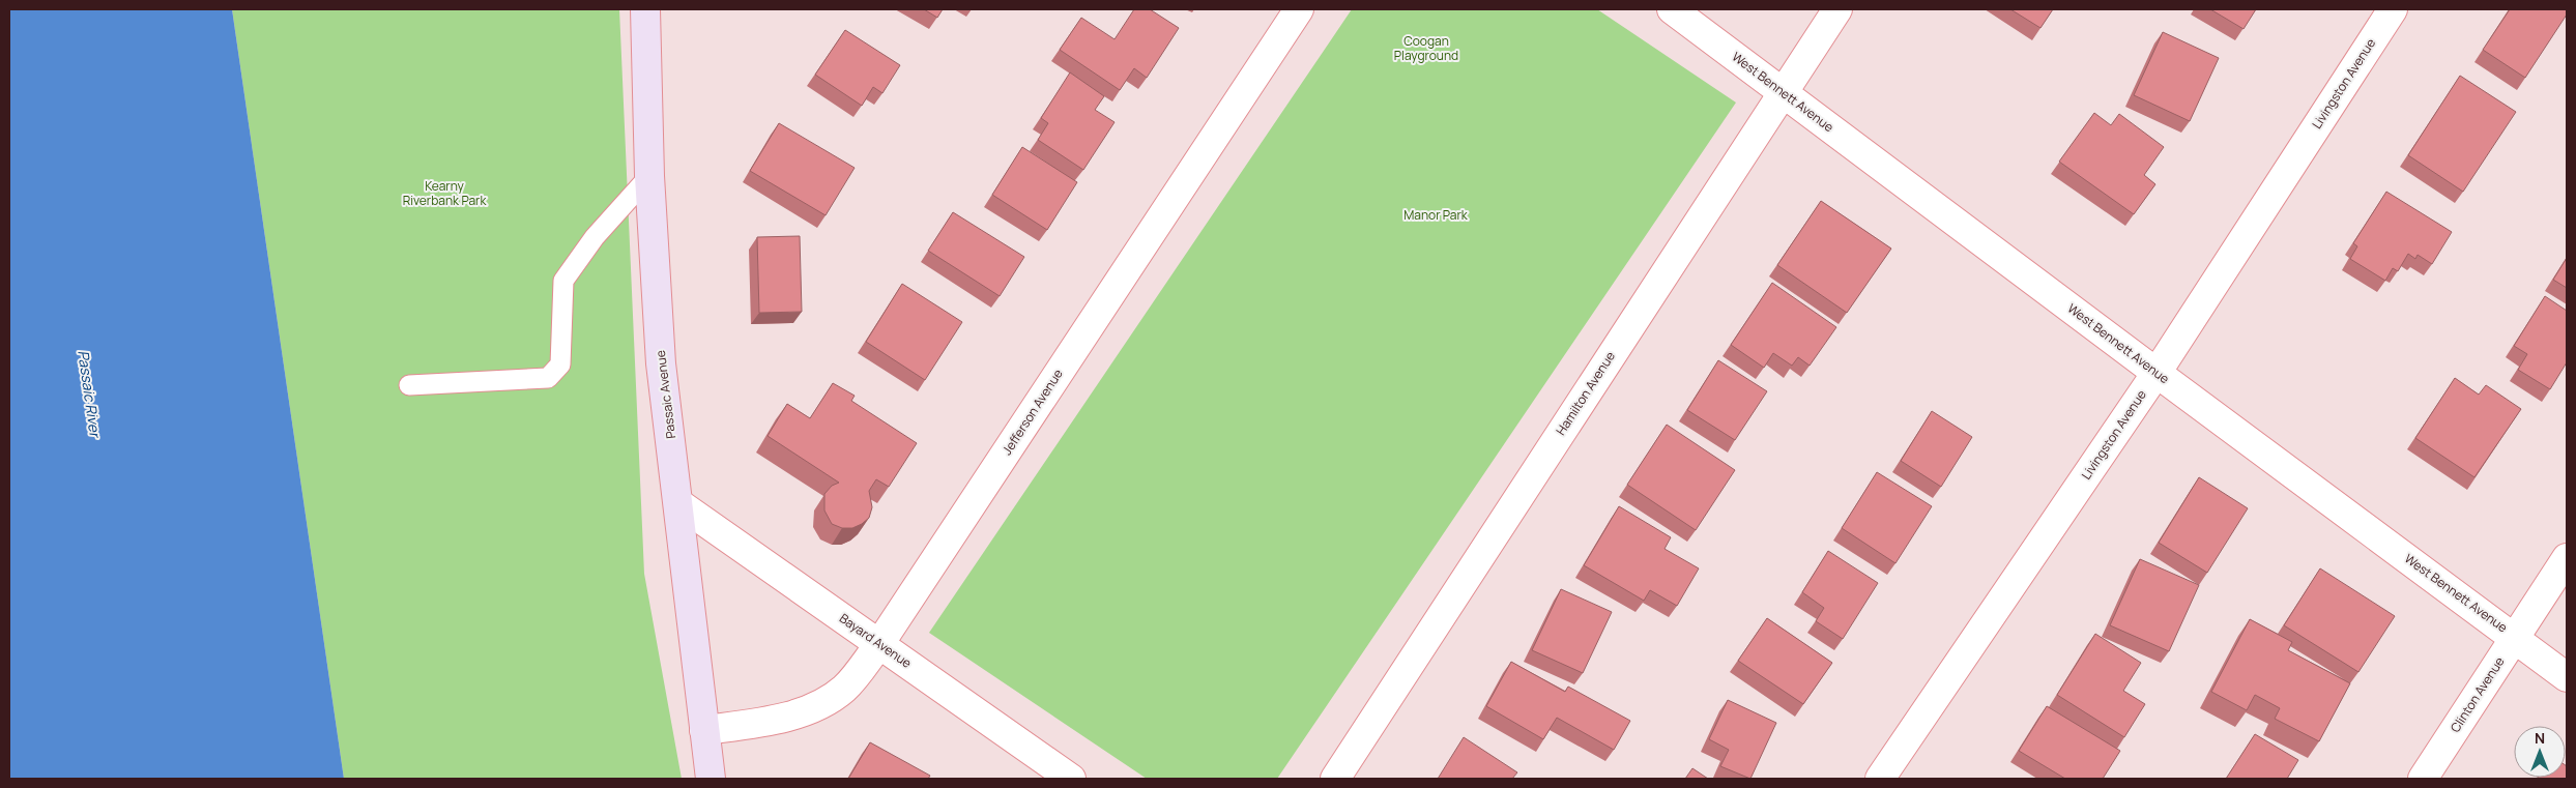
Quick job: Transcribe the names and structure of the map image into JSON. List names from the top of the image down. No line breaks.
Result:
{"streets":{"main road":["Passaic Avenue"],"street":["Livingston Avenue","West Bennett Avenue","Hamilton Avenue","Jefferson Avenue","Bayard Avenue","Clinton Avenue"]},"crossings":[["Livingston Avenue","West Bennett Avenue"],["West Bennett Avenue","Hamilton Avenue"],["West Bennett Avenue","Clinton Avenue"],["Passaic Avenue","Jefferson Avenue"],["Passaic Avenue","Bayard Avenue"],["Jefferson Avenue","Bayard Avenue"]],"water":["Passaic River"],"parks":["Coogan Playground","Kearny Riverbank Park","Manor Park"],"north":"top"}
